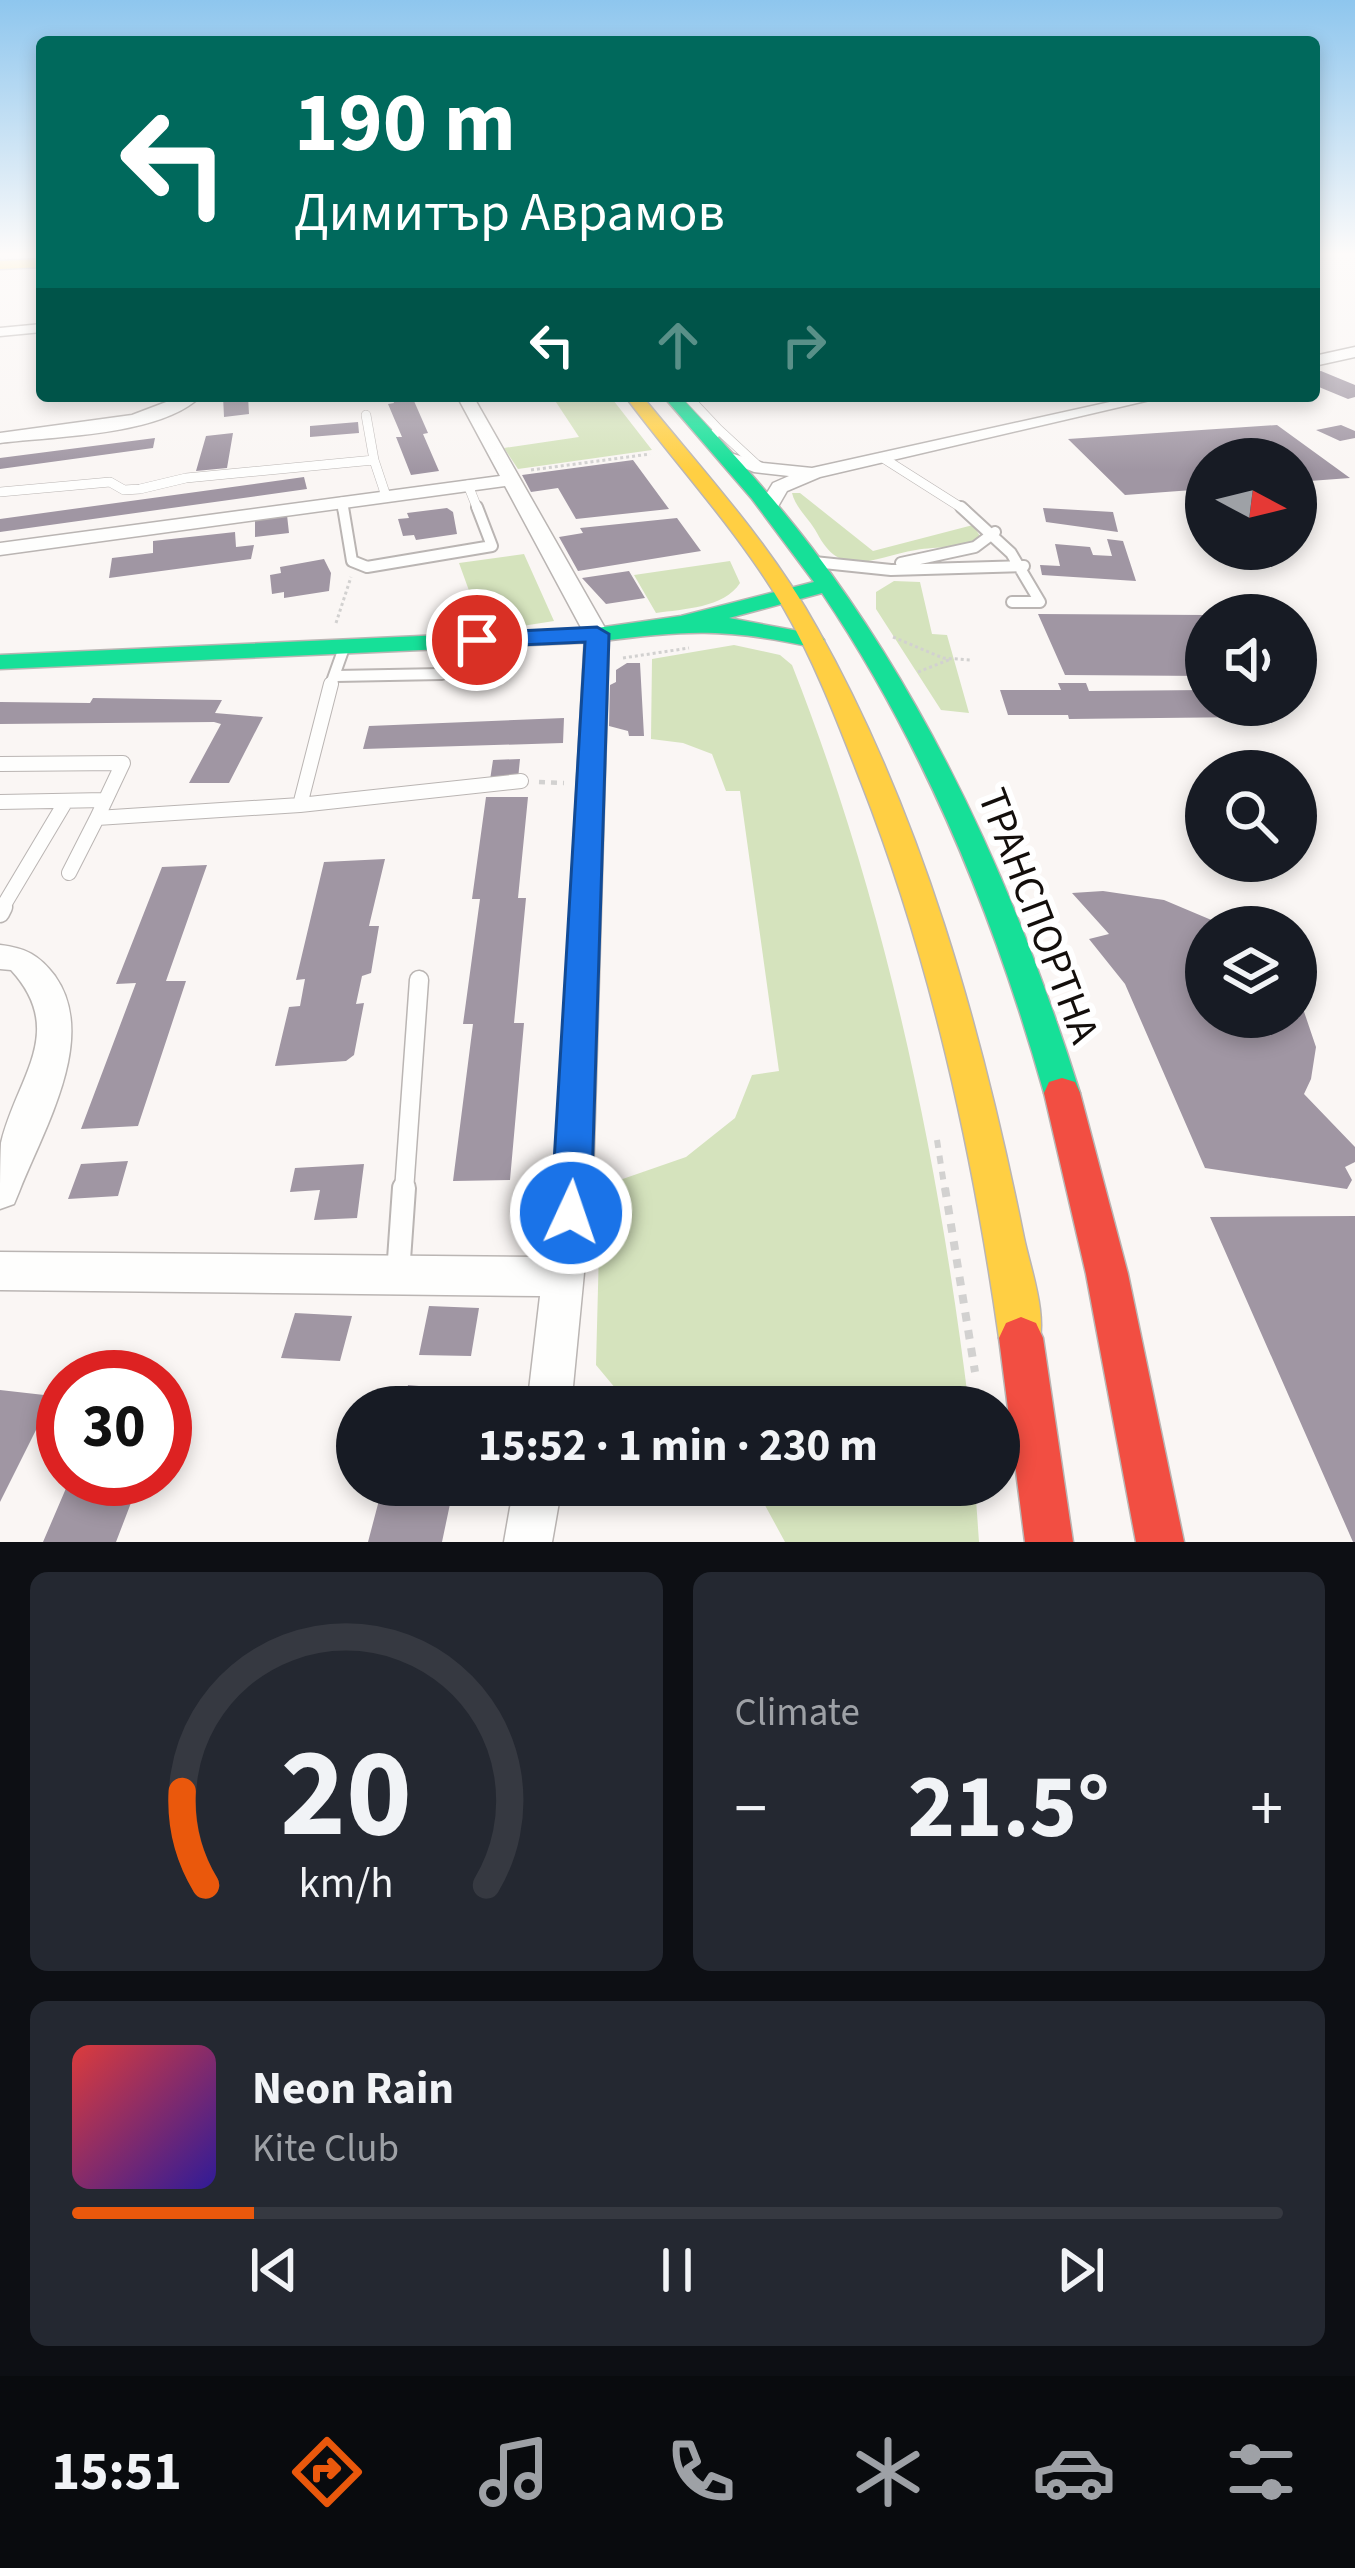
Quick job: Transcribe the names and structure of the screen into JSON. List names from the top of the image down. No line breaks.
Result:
{"streets":{"main road":["ТРАНСПОРТНА"]},"north":"right","page":{"turn":["190 m","Димитър Аврамов"],"limit":"30","trip":"15:52 · 1 min · 230 m","tile":"Climate","heat":["−","21.5°","+"],"song":["Neon Rain","Kite Club"],"tabs":"15:51","gauge":["20","km/h"]}}
